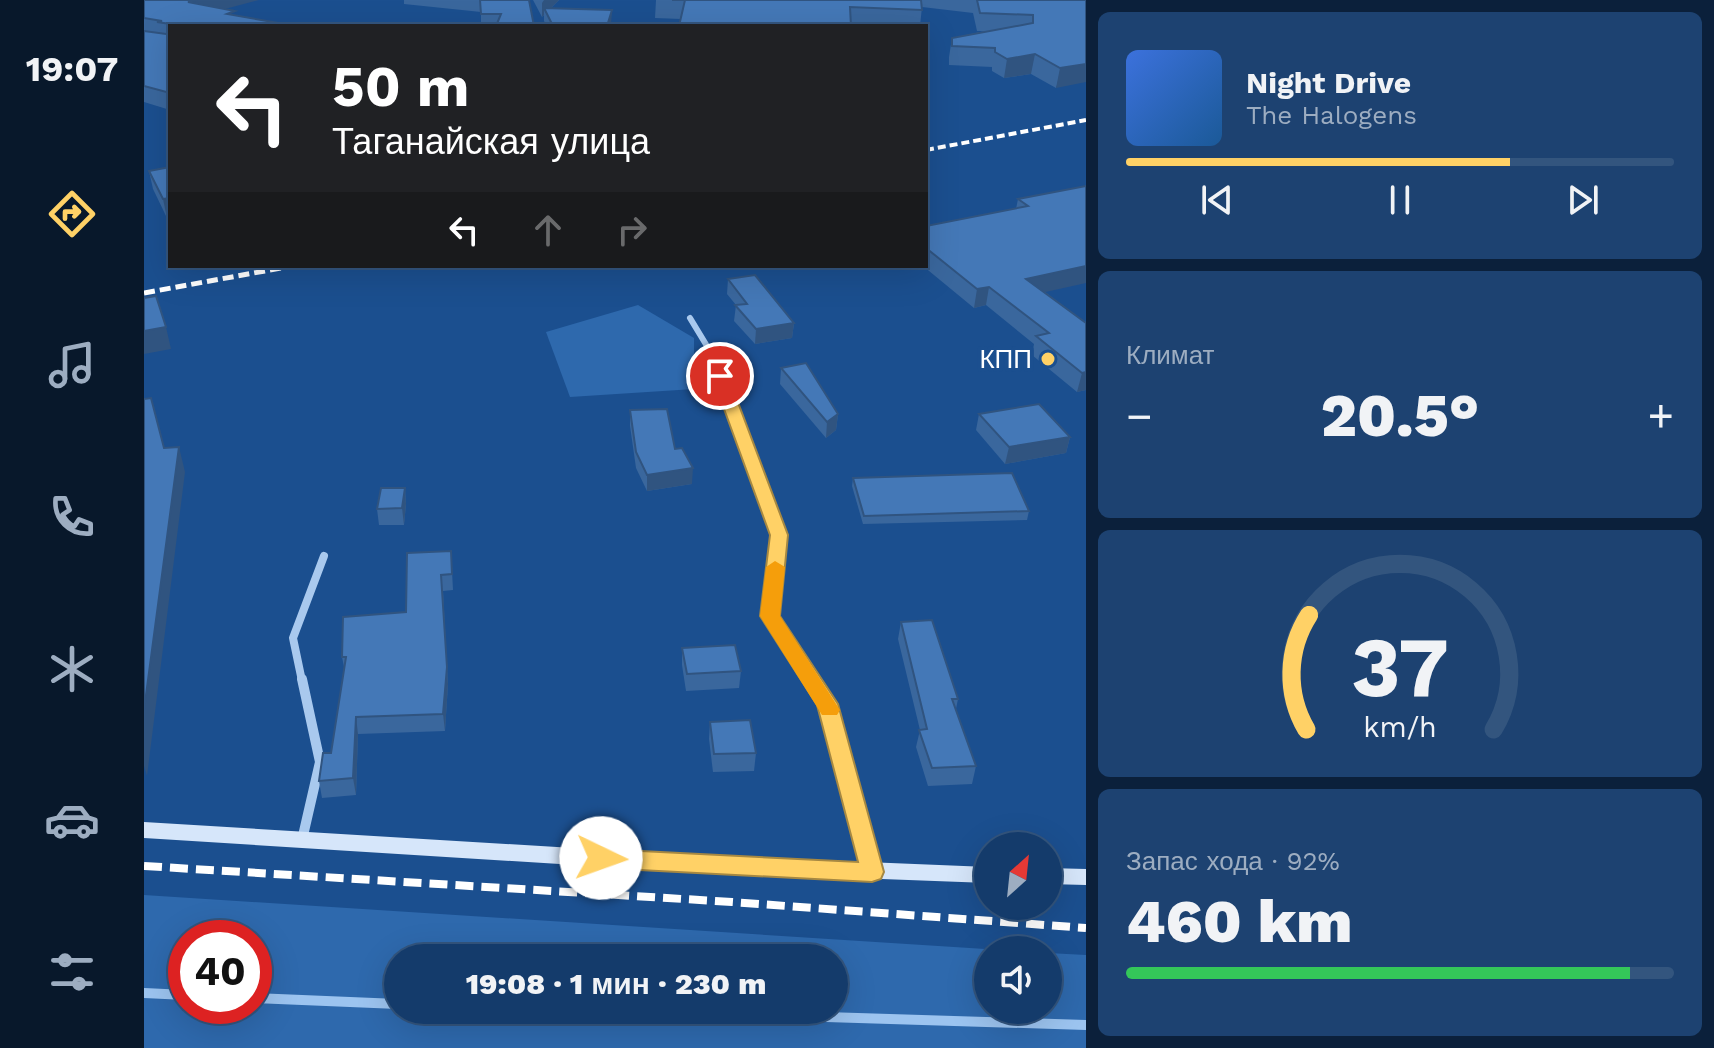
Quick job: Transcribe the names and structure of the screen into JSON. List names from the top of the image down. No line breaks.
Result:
{"places":["КПП"],"north":"top right","page":{"tabs":"19:07","turn":["50 m","Таганайская улица"],"song":["Night Drive","The Halogens"],"tile":["Климат",["Запас хода · 92%","460 km"]],"heat":["−","20.5°","+"],"limit":"40","trip":"19:08 · 1 мин · 230 m","gauge":["37","km/h"]}}
